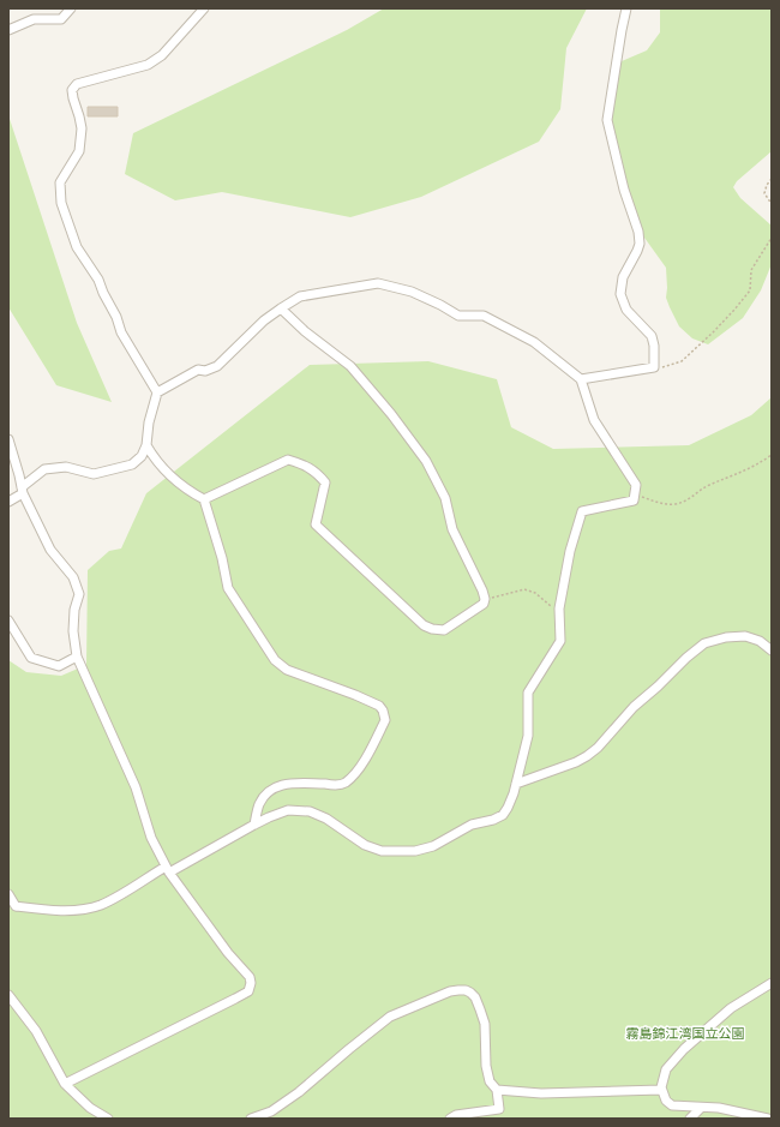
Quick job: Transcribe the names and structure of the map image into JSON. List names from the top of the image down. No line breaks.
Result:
{"parks":["霧島錦江湾国立公園"]}
